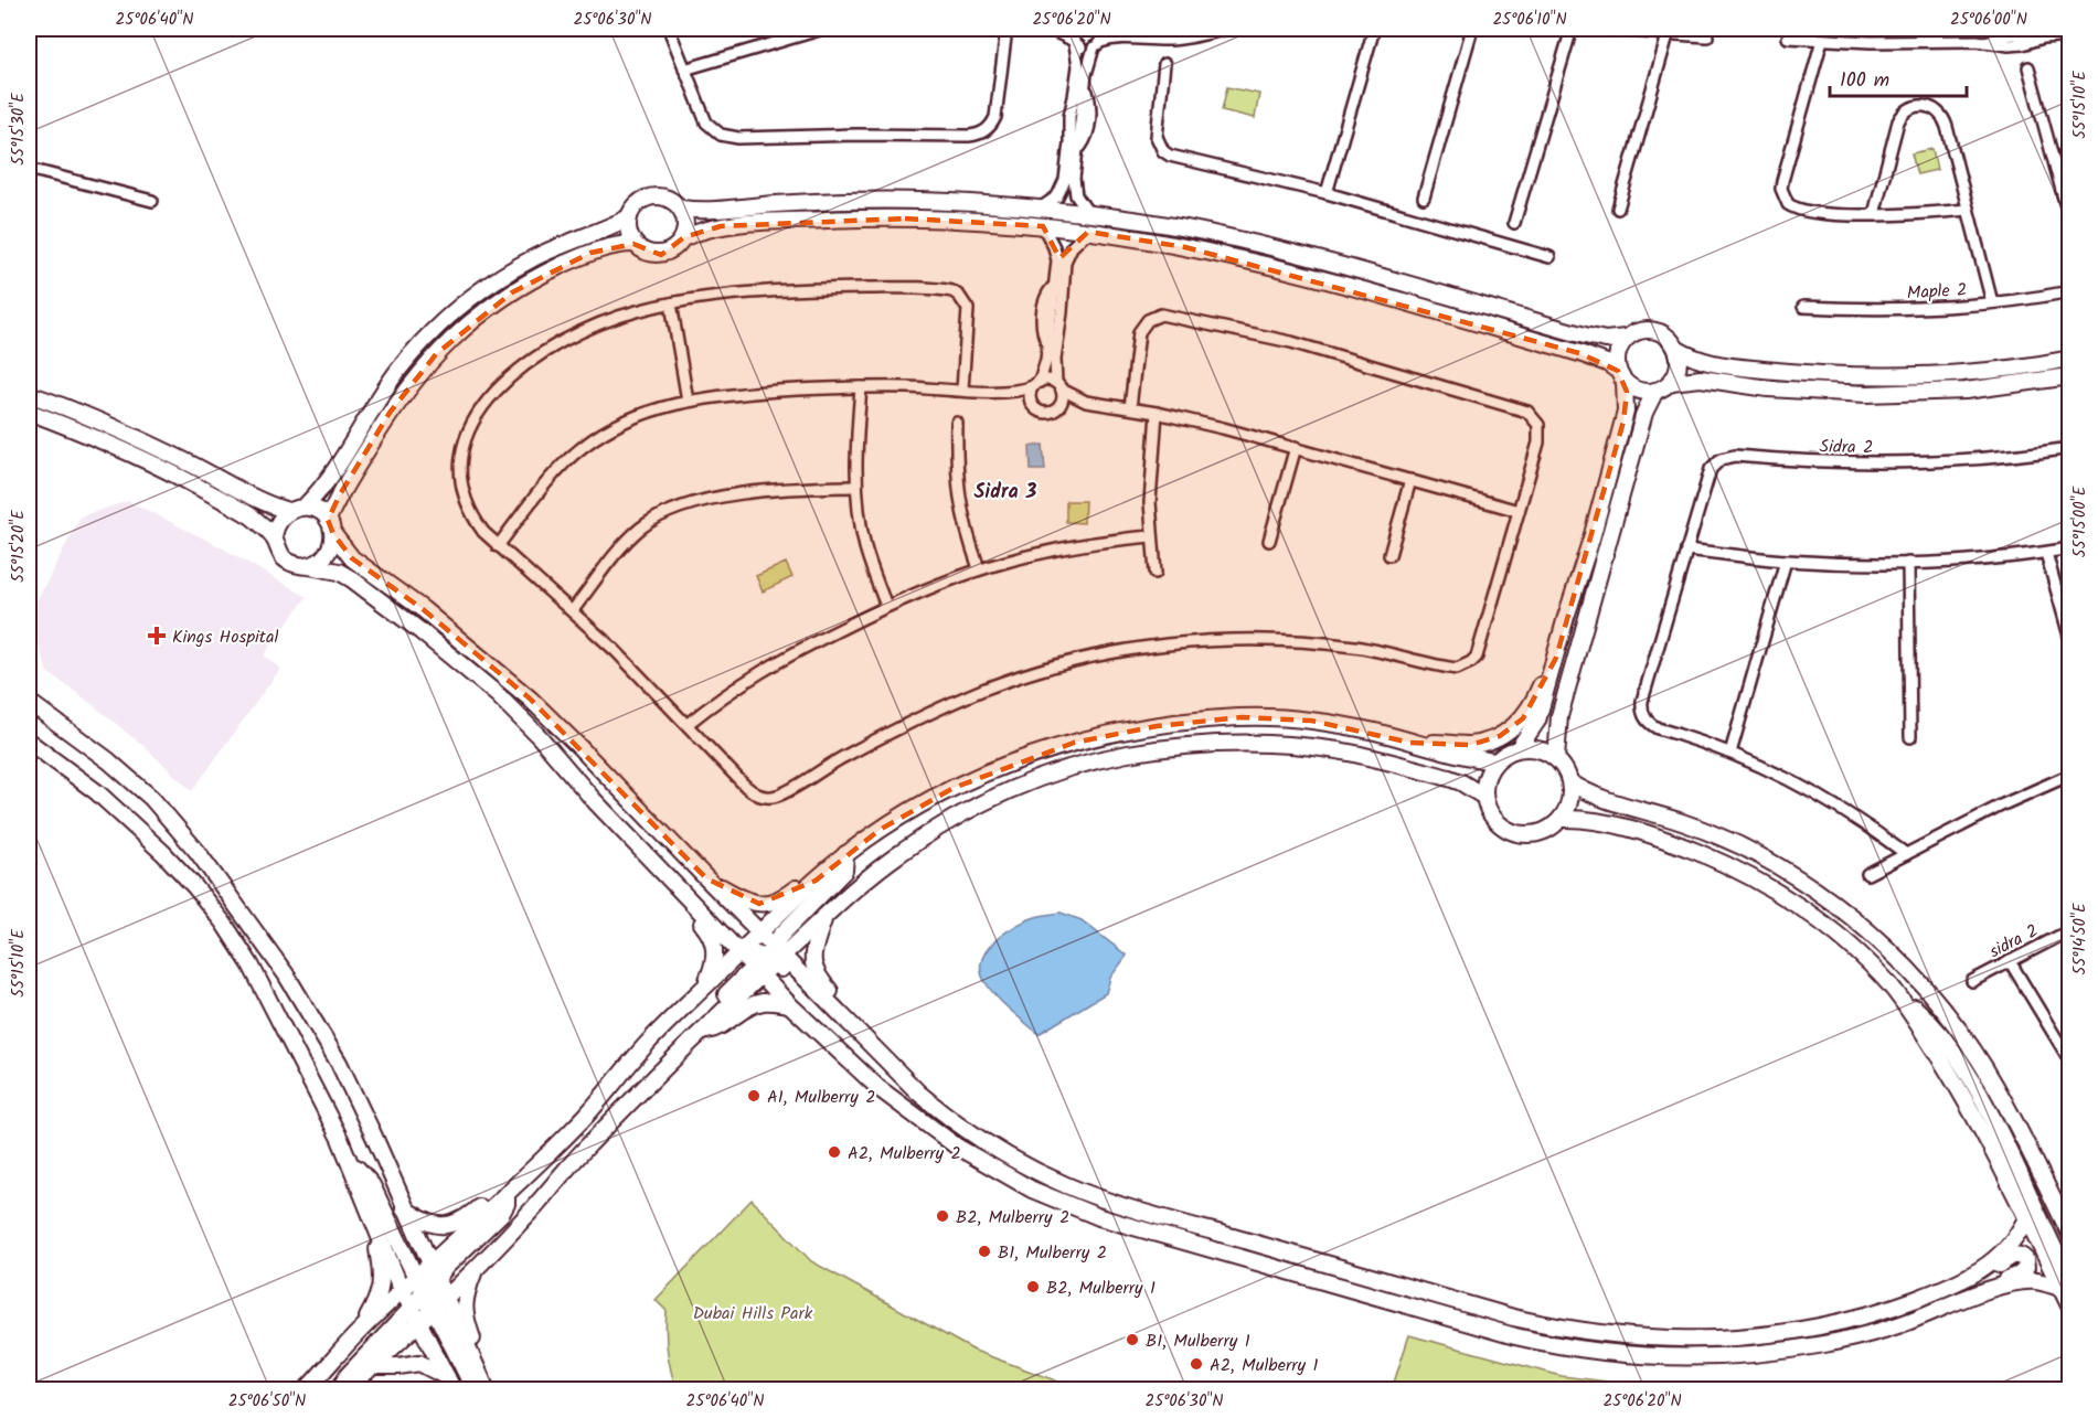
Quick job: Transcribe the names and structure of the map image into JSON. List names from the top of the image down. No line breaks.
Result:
{"streets":{"street":["Maple 2","Sidra 2","sidra 2"]},"crossings":[["Sidra 2","sidra 2"]],"districts":["Sidra 3"],"parks":["Dubai Hills Park"],"places":{"health":["Kings Hospital"],"other":["A1, Mulberry 2","A2, Mulberry 2","B2, Mulberry 2","B1, Mulberry 2","B2, Mulberry 1","B1, Mulberry 1","A2, Mulberry 1"]},"scale_bar":"100 m","coordinates":["25°06'40\"N","25°06'30\"N","25°06'20\"N","25°06'10\"N","25°06'00\"N","55°15'10\"E","55°15'30\"E","55°15'00\"E","55°15'20\"E","55°14'50\"E","25°06'50\"N"]}
